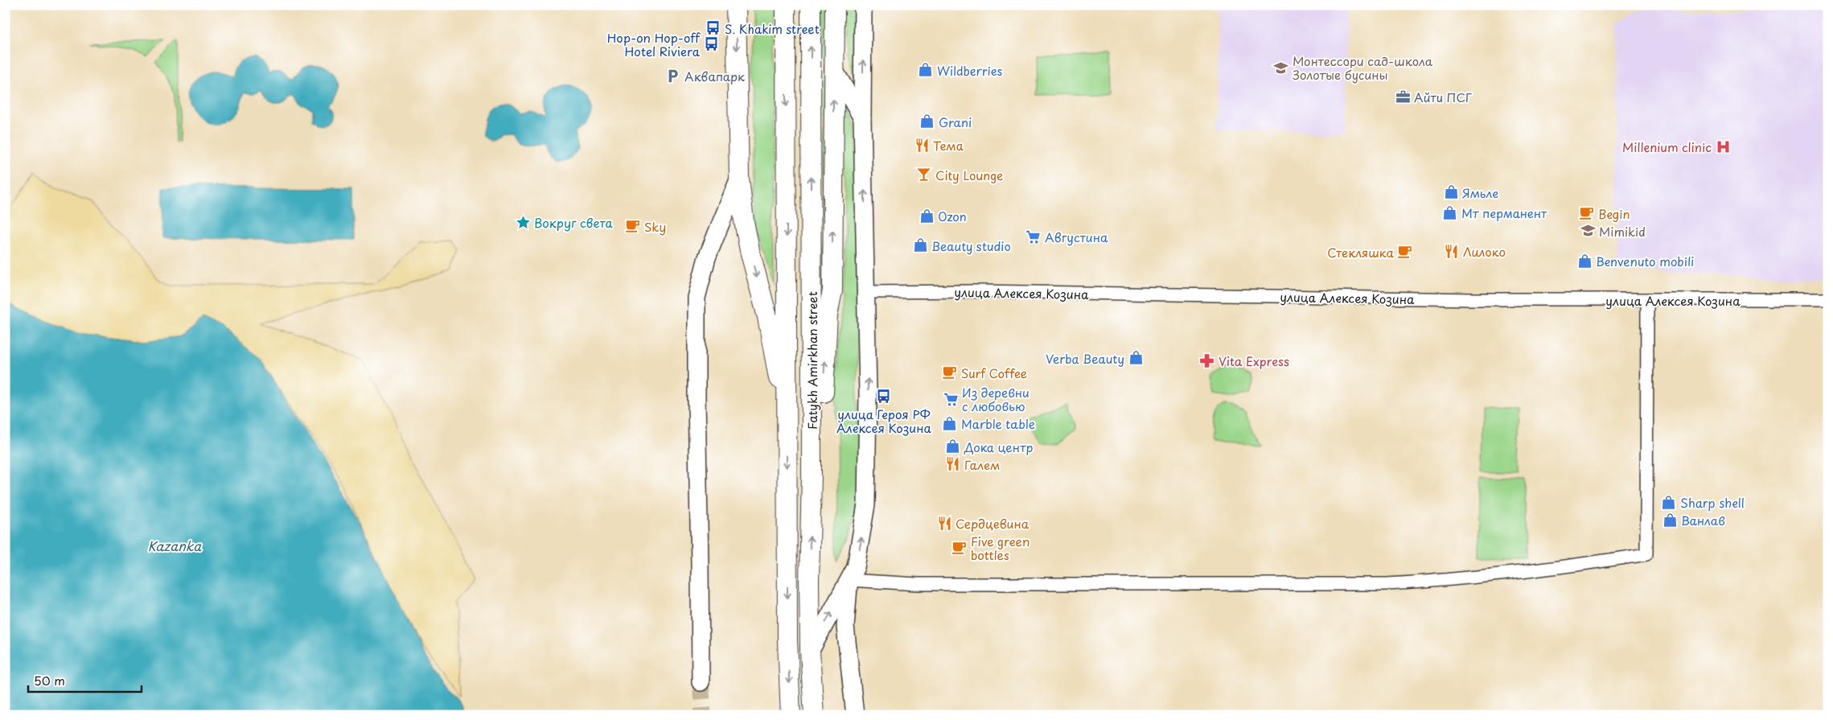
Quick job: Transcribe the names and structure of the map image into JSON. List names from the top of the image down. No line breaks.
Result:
{"streets":{"main road":["Fatykh Amirkhan street"],"street":["улица Алексея Козина"]},"water":["Kazanka"],"places":{"bus stop":["S. Khakim street","Hop-on Hop-off Hotel Riviera","улица Героя РФ Алексея Козина"],"school or university":["Монтессори сад-школа Золотые бусины","Mimikid"],"shop":["Wildberries","Grani","Ямьле","Мт перманент","Ozon","Beauty studio","Benvenuto mobili","Verba Beauty","Marble table","Дока центр","Sharp shell","Ванлав"],"parking":["Аквапарк"],"office":["Айти ПСГ"],"restaurant":["Тема","Лилоко","Галем","Сердцевина"],"hospital":["Millenium clinic"],"bar":["City Lounge"],"cafe":["Begin","Sky","Стекляшка","Surf Coffee","Five green bottles"],"place":["Вокруг света"],"supermarket":["Августина","Из деревни с любовью"],"pharmacy":["Vita Express"]},"scale_bar":"50 m"}
